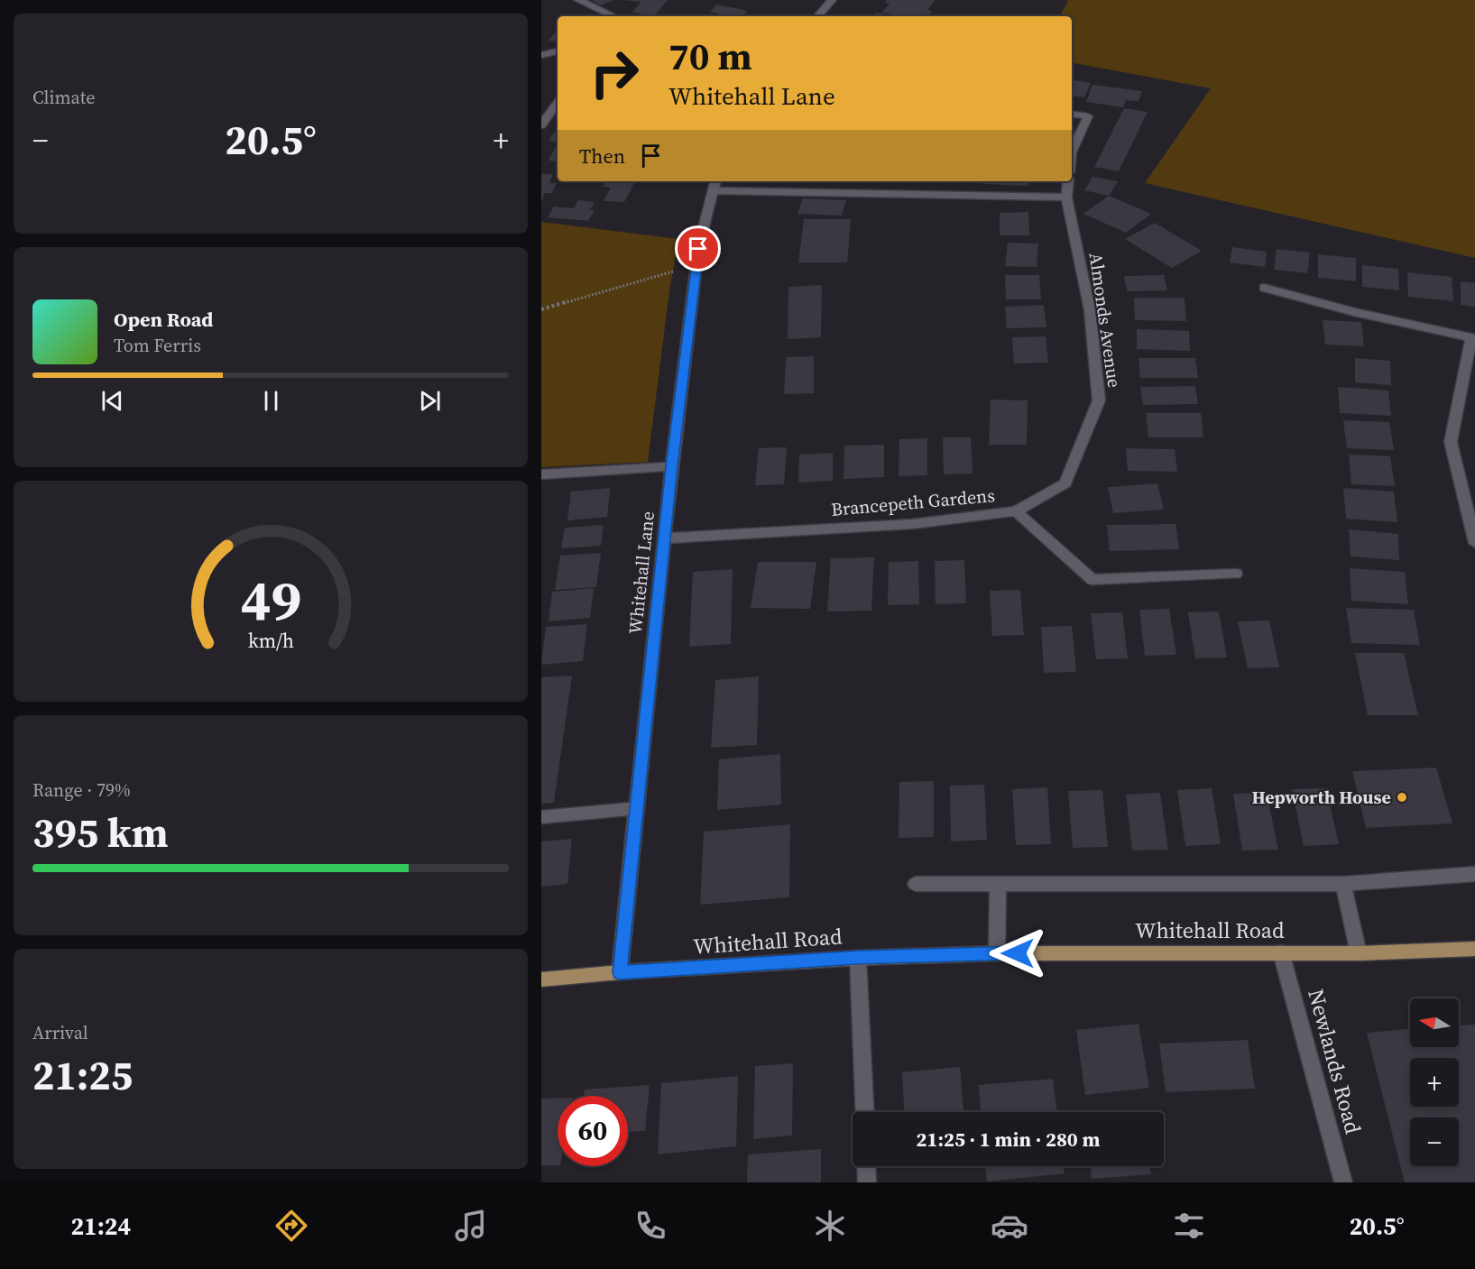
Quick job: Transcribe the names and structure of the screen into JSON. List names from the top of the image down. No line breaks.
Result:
{"streets":{"main road":["Whitehall Road"],"street":["Almonds Avenue","Brancepeth Gardens","Whitehall Lane","Newlands Road"]},"crossings":[["Almonds Avenue","Brancepeth Gardens"],["Brancepeth Gardens","Whitehall Lane"],["Whitehall Lane","Whitehall Road"],["Whitehall Road","Newlands Road"]],"places":["Hepworth House"],"north":"left","page":{"tile":["Climate",["Range · 79%","395 km"],["Arrival","21:25"]],"turn":["70 m","Whitehall Lane"],"heat":["−","20.5°","+"],"then":"Then","song":["Open Road","Tom Ferris"],"map_buttons":["+","−"],"limit":"60","trip":"21:25 · 1 min · 280 m","tabs":["21:24","20.5°"],"gauge":["49","km/h"]}}
